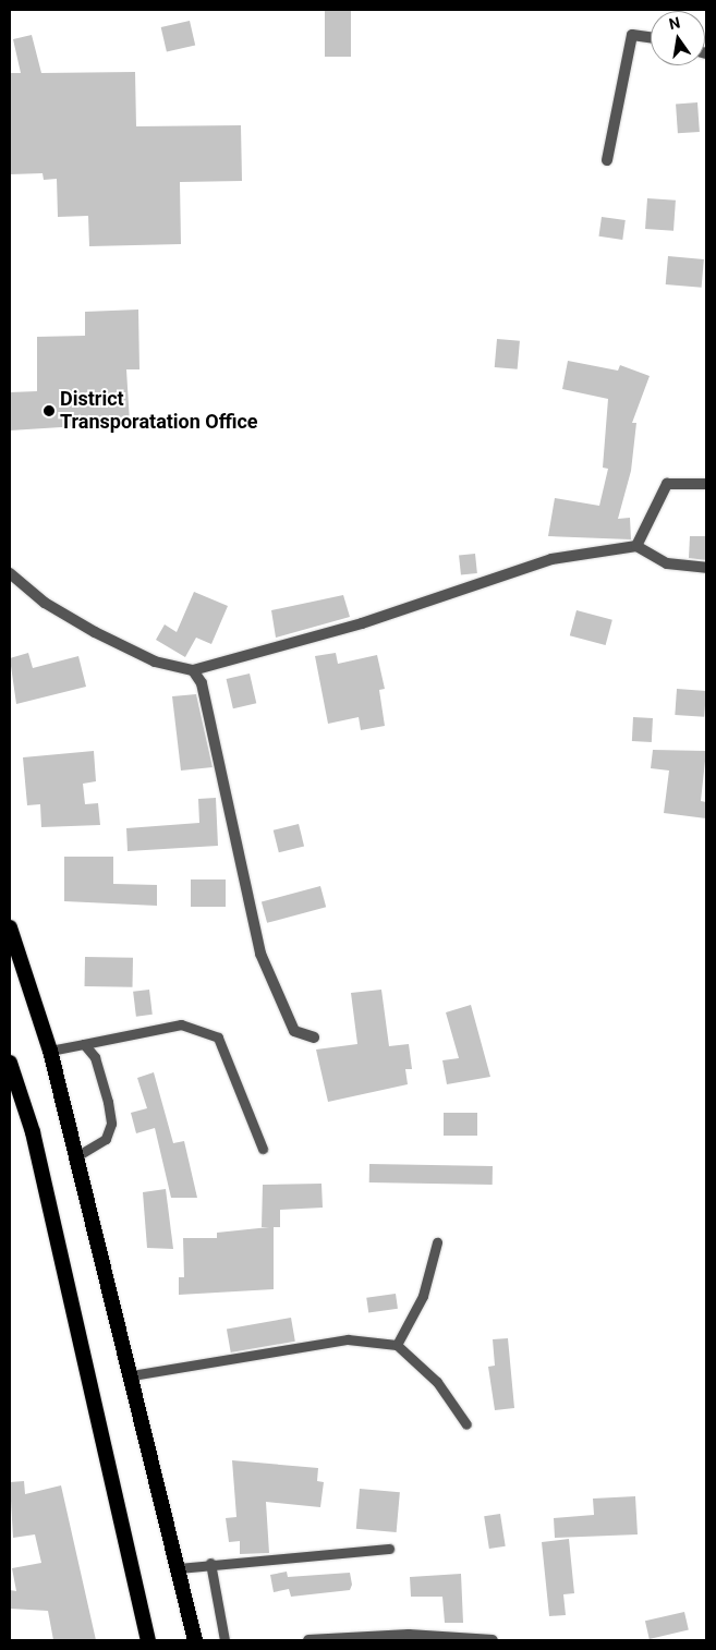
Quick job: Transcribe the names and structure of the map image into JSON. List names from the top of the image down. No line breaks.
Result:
{"places":["District Transporatation Office"],"north":"top"}
